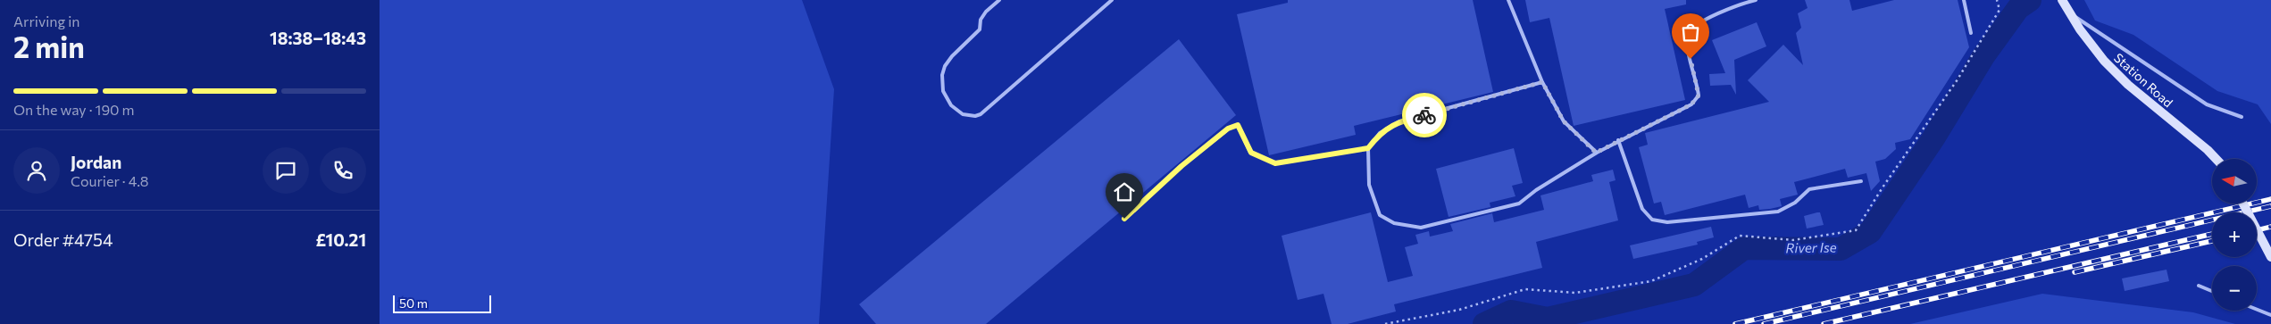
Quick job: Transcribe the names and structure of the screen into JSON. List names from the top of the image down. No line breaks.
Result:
{"streets":{"street":["Station Road"]},"water":["River Ise"],"scale_bar":"50 m","north":"left","page":{"heading":["2 min","Arriving in","18:38–18:43"],"panel":["Jordan","Courier · 4.8","Order #4754","£10.21"],"bar":"On the way · 190 m","map_buttons":["+","−"],"scale":"50 m"}}
